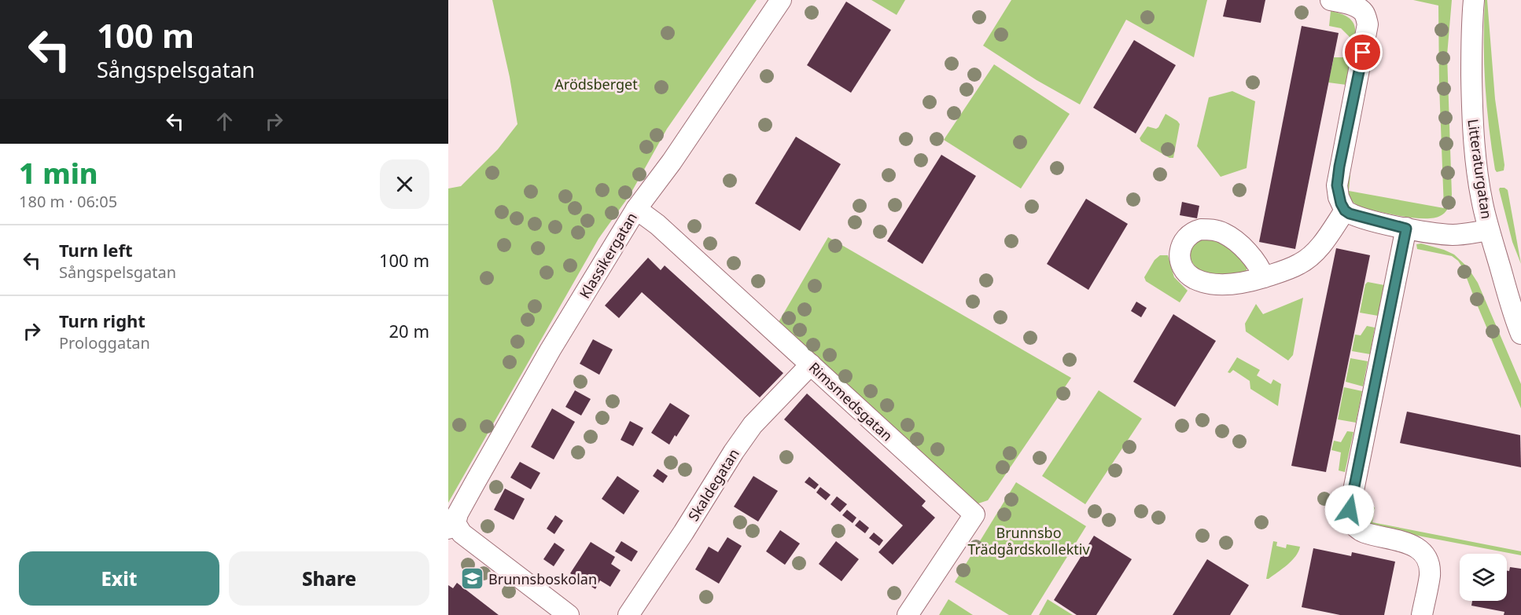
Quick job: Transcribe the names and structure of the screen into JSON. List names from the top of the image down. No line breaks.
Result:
{"streets":{"street":["Litteraturgatan","Klassikergatan","Rimsmedsgatan","Skaldegatan"]},"crossings":[["Klassikergatan","Rimsmedsgatan"],["Rimsmedsgatan","Skaldegatan"]],"parks":["Arödsberget","Brunnsbo Trädgårdskollektiv"],"places":{"school or university":["Brunnsboskolan"]},"page":{"turn":["100 m","Sångspelsgatan"],"heading":["1 min","180 m · 06:05"],"list":[{"name":"Turn left","note":"Sångspelsgatan","value":"100 m"},{"name":"Turn right","note":"Prologgatan","value":"20 m"}],"buttons":["Exit","Share"]}}
